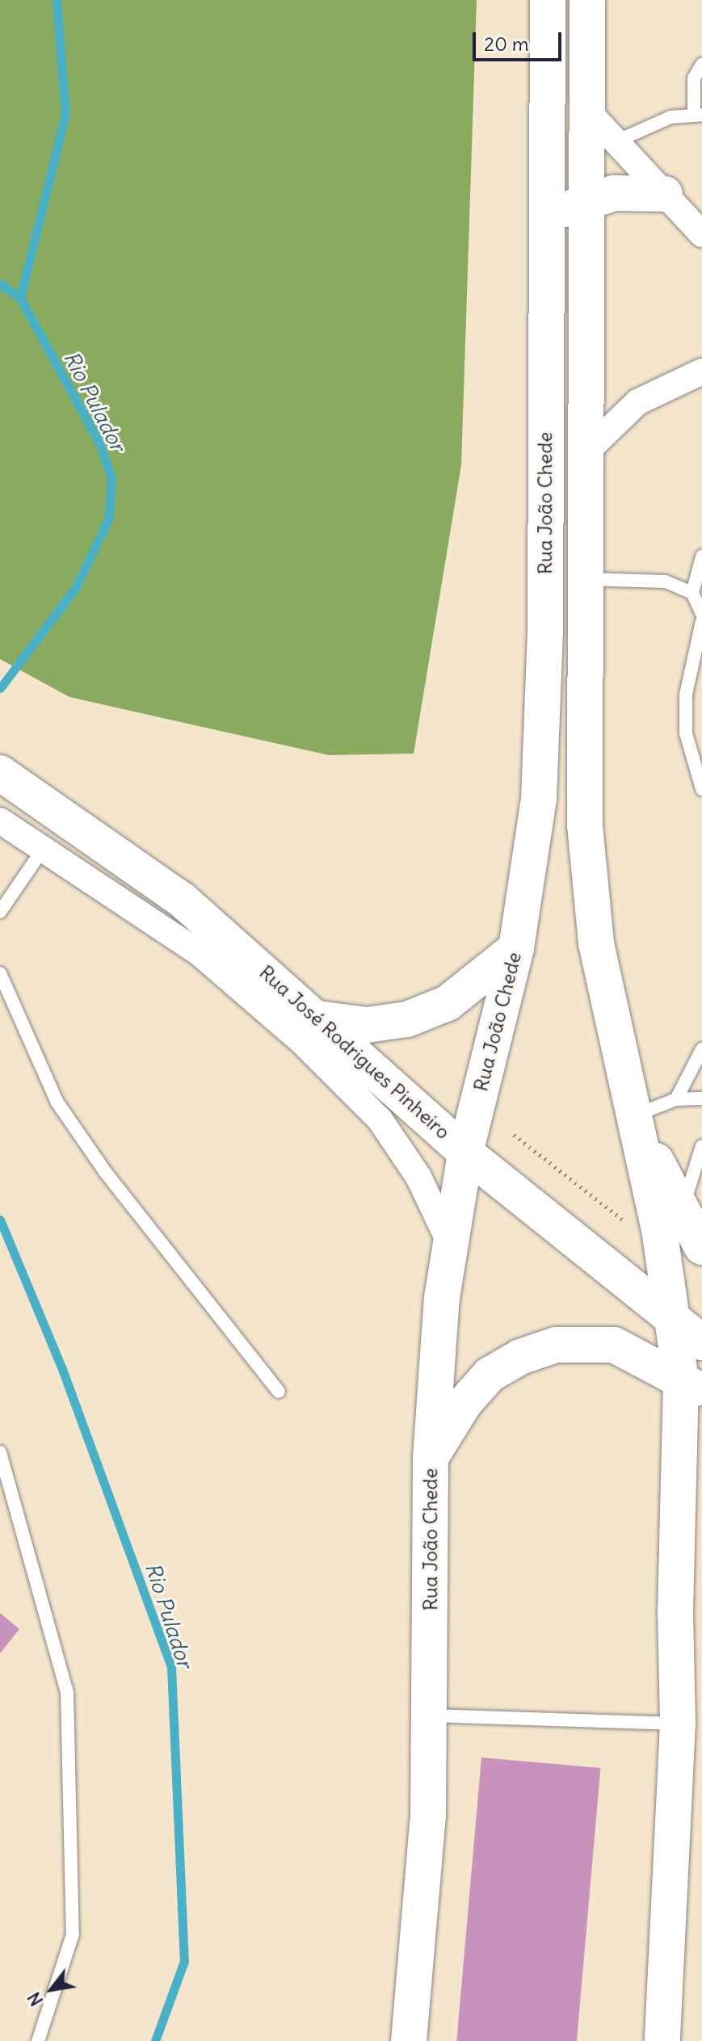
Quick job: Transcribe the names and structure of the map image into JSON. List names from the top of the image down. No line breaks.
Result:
{"streets":{"main road":["Rua João Chede","Rua José Rodrigues Pinheiro"]},"crossings":[["Rua João Chede","Rua José Rodrigues Pinheiro"]],"water":["Rio Pulador"],"scale_bar":"20 m","north":"bottom left"}
